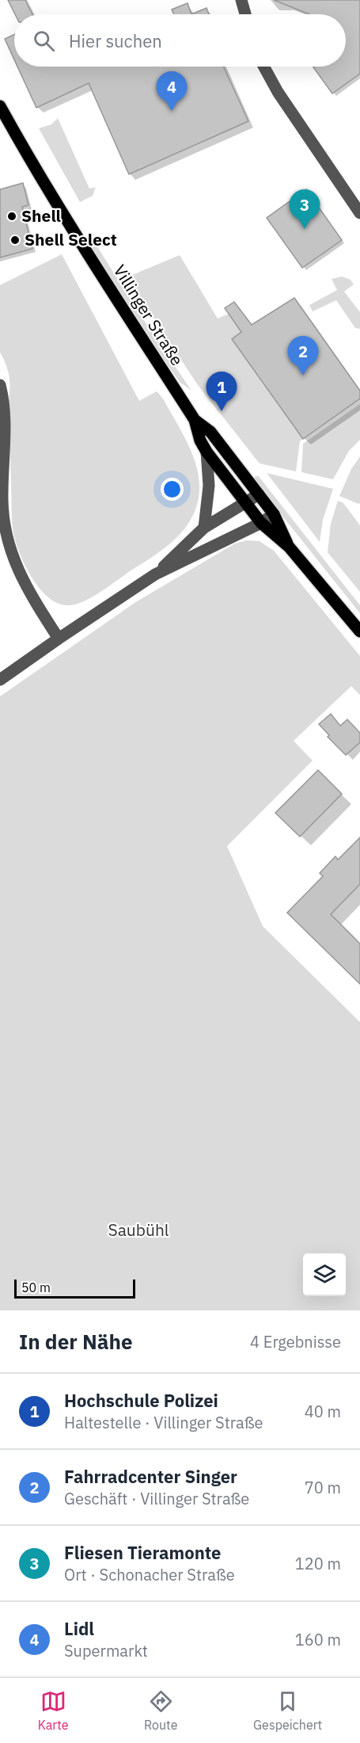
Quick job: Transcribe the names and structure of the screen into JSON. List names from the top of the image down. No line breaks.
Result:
{"streets":{"main road":["Villinger Straße"]},"parks":["Saubühl"],"places":["Shell","Shell Select"],"scale_bar":"50 m","page":{"search":"Hier suchen","pins":["4","3","2","1"],"scale":"50 m","heading":["In der Nähe","4 Ergebnisse"],"list":[{"mark":"1","name":"Hochschule Polizei","note":"Haltestelle · Villinger Straße","value":"40 m"},{"mark":"2","name":"Fahrradcenter Singer","note":"Geschäft · Villinger Straße","value":"70 m"},{"mark":"3","name":"Fliesen Tieramonte","note":"Ort · Schonacher Straße","value":"120 m"},{"mark":"4","name":"Lidl","note":"Supermarkt","value":"160 m"}],"nav":["Karte","Route","Gespeichert"]}}
